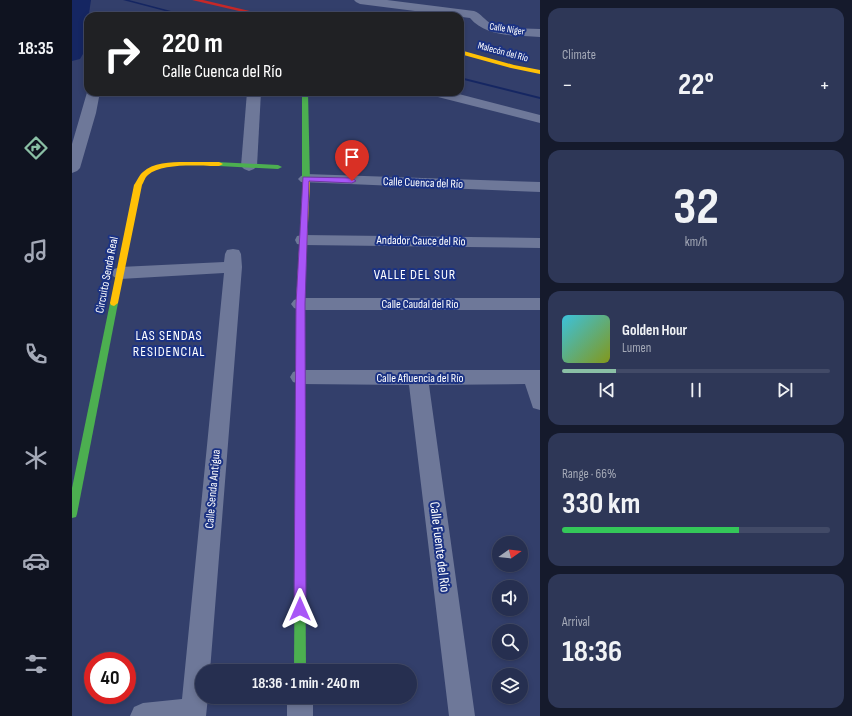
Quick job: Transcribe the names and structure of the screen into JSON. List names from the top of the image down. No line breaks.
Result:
{"streets":{"street":["Calle Níger","Malecón del Río","Calle Cuenca del Río","Andador Cauce del Río","Circuito Senda Real","Calle Caudal del Río","Calle Afluencia del Río","Calle Senda Antigua","Calle Fuente del Río"]},"crossings":[["Circuito Senda Real","Calle Senda Antigua"],["Calle Afluencia del Río","Calle Fuente del Río"]],"districts":["VALLE DEL SUR","LAS SENDAS RESIDENCIAL"],"north":"right","page":{"tabs":"18:35","tile":["Climate",["32","km/h"],["Range · 66%","330 km"],["Arrival","18:36"]],"turn":["220 m","Calle Cuenca del Río"],"heat":["−","22°","+"],"song":["Golden Hour","Lumen"],"limit":"40","trip":"18:36 · 1 min · 240 m"}}
